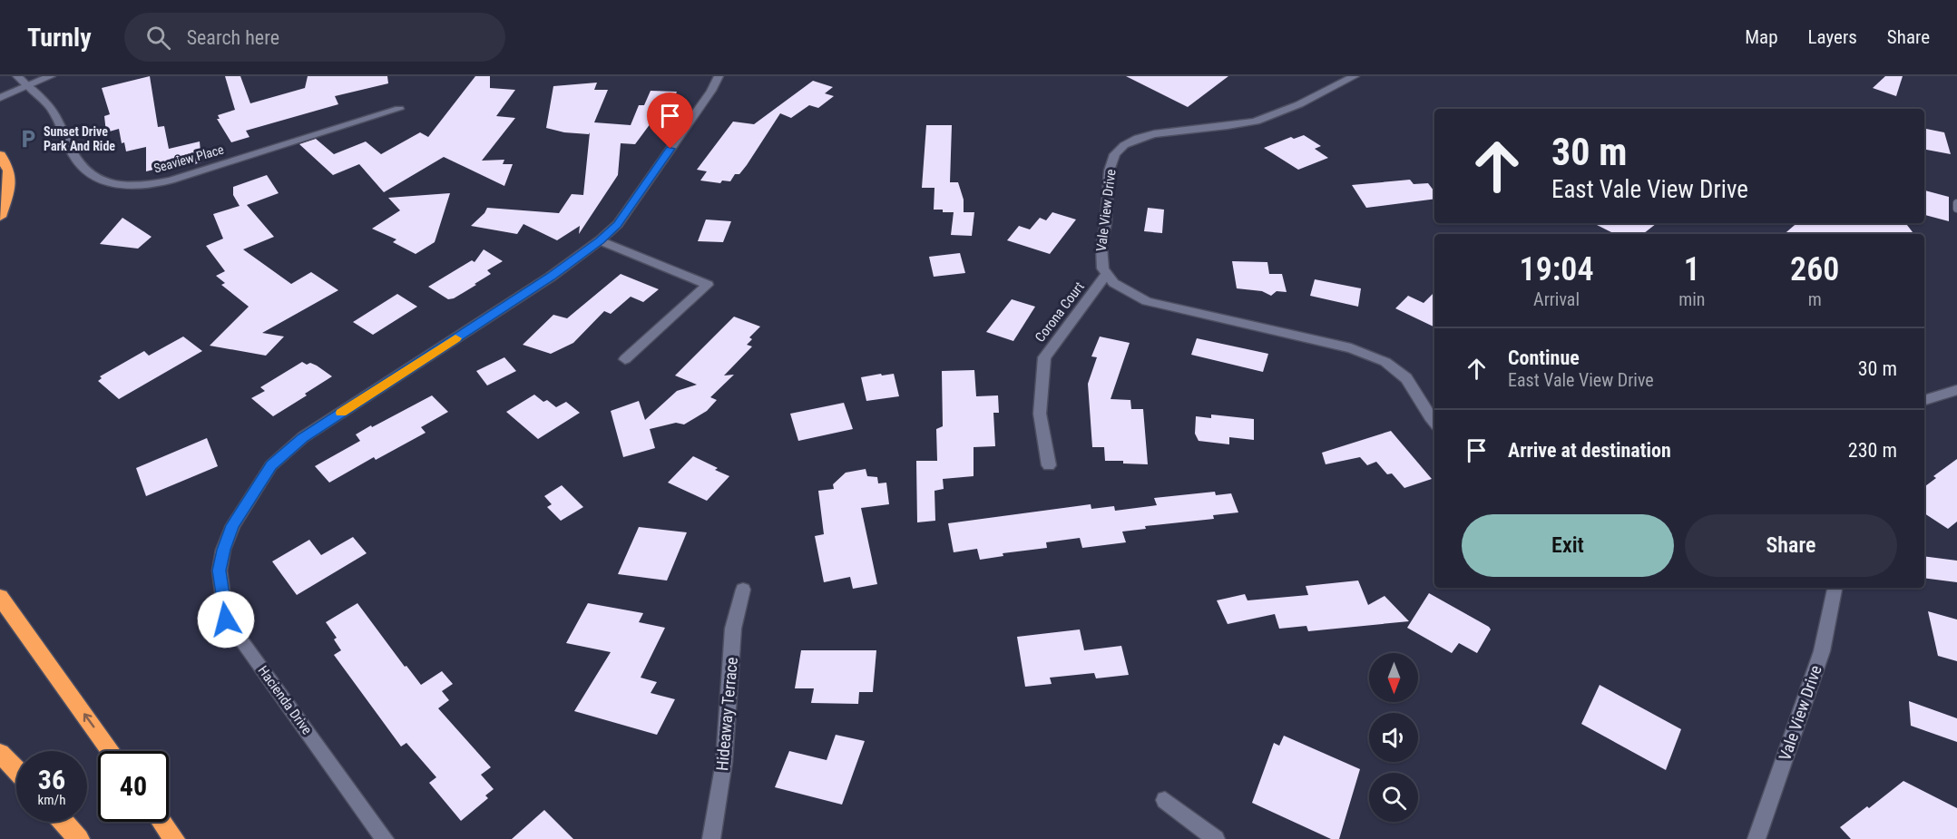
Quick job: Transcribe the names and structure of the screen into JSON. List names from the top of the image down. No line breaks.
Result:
{"streets":{"street":["Seaview Place","Vale View Drive","Corona Court","Hacienda Drive","Hideaway Terrace"]},"crossings":[["Vale View Drive","Corona Court"]],"places":{"parking":["Sunset Drive Park And Ride"]},"north":"bottom","page":{"header":"Turnly","search":"Search here","nav":["Map","Layers","Share"],"turn":["30 m","East Vale View Drive"],"eta":["19:04","Arrival","1","min","260","m"],"list":[{"name":"Continue","note":"East Vale View Drive","value":"30 m"},{"name":"Arrive at destination","value":"230 m"}],"buttons":["Exit","Share"],"speed":"36 km/h","limit":"40"}}
